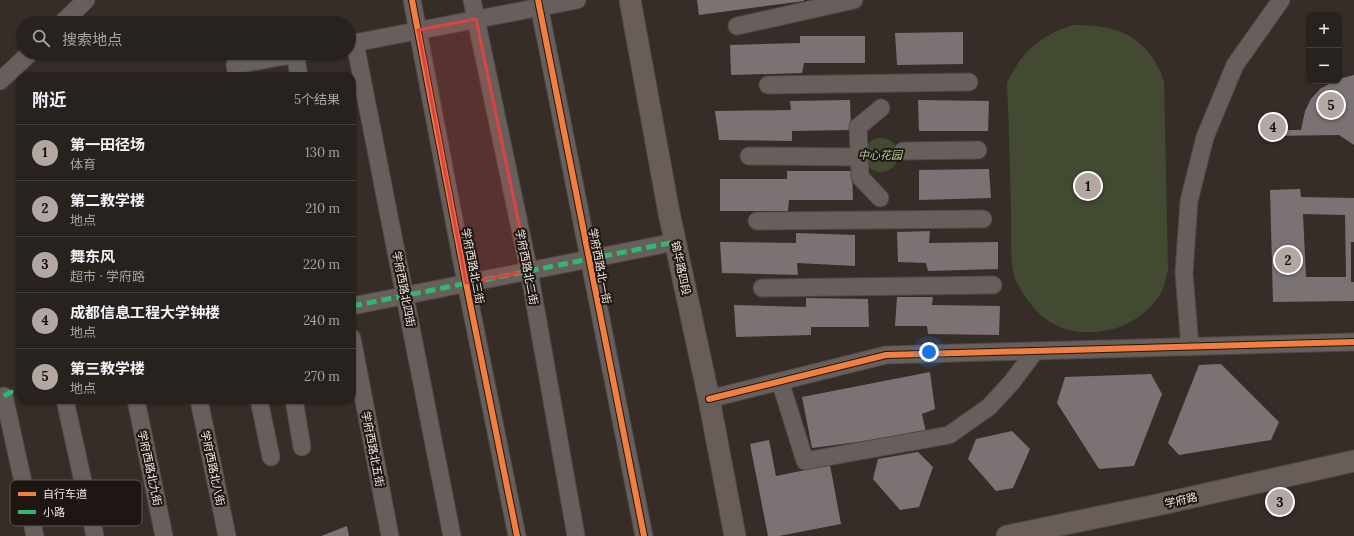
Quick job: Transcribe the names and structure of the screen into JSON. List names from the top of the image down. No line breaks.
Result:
{"streets":{"main road":["锦华路四段","学府路"],"street":["学府西路北三街","学府西路北一街","学府西路北二街","学府西路北四街","学府西路北五街","学府西路北九街","学府西路北八街"]},"parks":["中心花园"],"legend":["自行车道","小路"],"page":{"map_buttons":["+","−"],"search":"搜索地点","heading":["附近","5个结果"],"pins":["5","4","1","2","3"],"list":[{"mark":"1","name":"第一田径场","note":"体育","value":"130 m"},{"mark":"2","name":"第二教学楼","note":"地点","value":"210 m"},{"mark":"3","name":"舞东风","note":"超市 · 学府路","value":"220 m"},{"mark":"4","name":"成都信息工程大学钟楼","note":"地点","value":"240 m"},{"mark":"5","name":"第三教学楼","note":"地点","value":"270 m"}]}}
